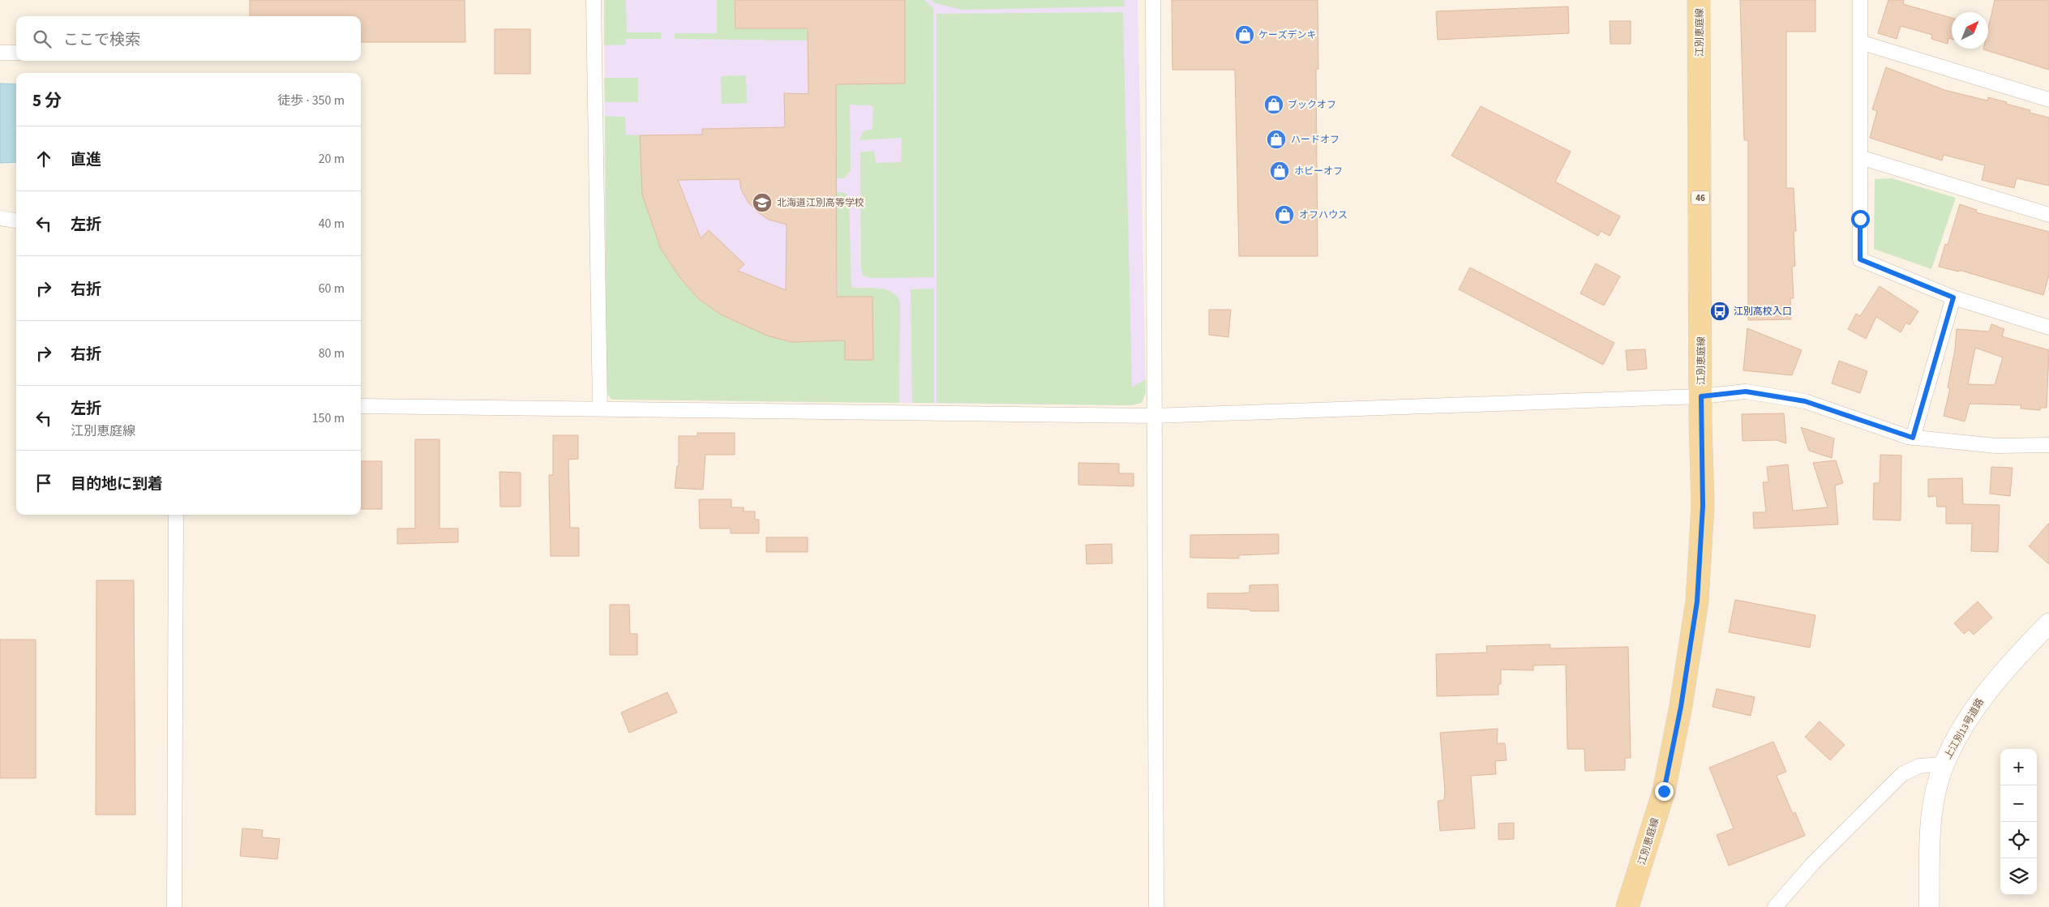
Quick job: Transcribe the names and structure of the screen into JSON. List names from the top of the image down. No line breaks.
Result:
{"streets":{"main road":["江別恵庭線","46"],"street":["上江別13号道路"]},"places":{"shop":["ケーズデンキ","ブックオフ","ハードオフ","ホビーオフ","オフハウス"],"school or university":["北海道江別高等学校"],"bus stop":["江別高校入口"]},"north":"top right","page":{"search":"ここで検索","heading":["5 分","徒歩 · 350 m"],"list":[["直進","20 m"],["左折","40 m"],["右折","60 m"],["右折","80 m"],["左折","江別恵庭線","150 m"],"目的地に到着"],"map_buttons":["+","−"]}}
